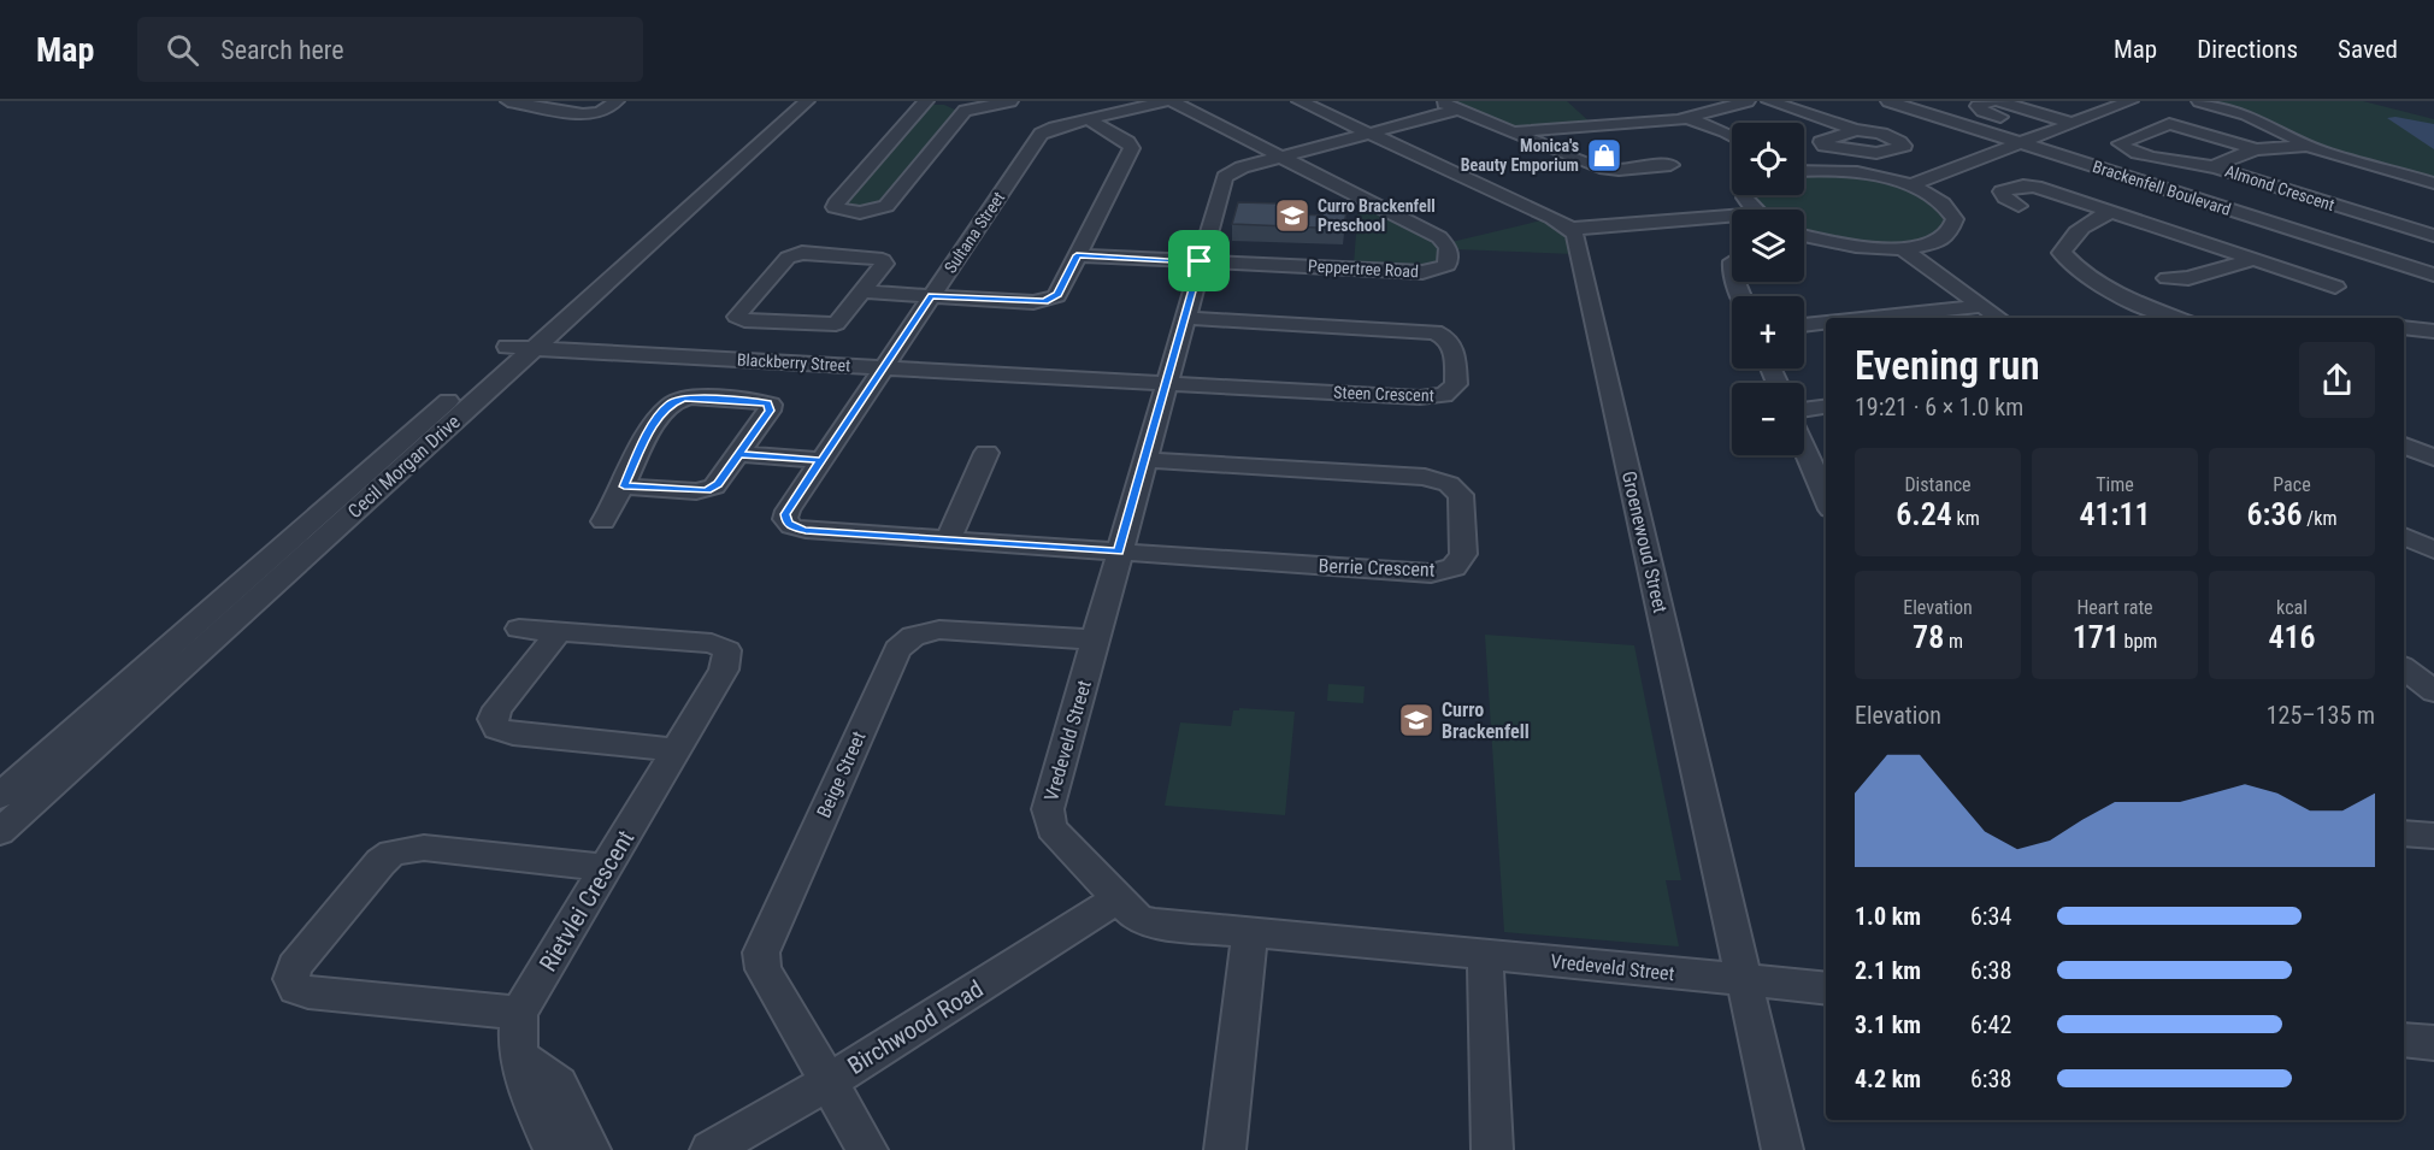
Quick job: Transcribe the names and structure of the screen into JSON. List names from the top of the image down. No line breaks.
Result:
{"streets":{"street":["Brackenfell Boulevard","Almond Crescent","Sultana Street","Peppertree Road","Blackberry Street","Steen Crescent","Cecil Morgan Drive","Groenewoud Street","Berrie Crescent","Vredeveld Street","Beige Street","Rietvlei Crescent","Birchwood Road"]},"crossings":[["Sultana Street","Blackberry Street"],["Sultana Street","Berrie Crescent"],["Sultana Street","Vredeveld Street"],["Peppertree Road","Vredeveld Street"],["Blackberry Street","Steen Crescent"],["Blackberry Street","Cecil Morgan Drive"],["Blackberry Street","Vredeveld Street"],["Steen Crescent","Vredeveld Street"],["Groenewoud Street","Vredeveld Street"],["Berrie Crescent","Vredeveld Street"],["Vredeveld Street","Beige Street"],["Vredeveld Street","Birchwood Road"],["Beige Street","Birchwood Road"]],"places":{"shop":["Monica's Beauty Emporium"],"school or university":["Curro Brackenfell Preschool","Curro Brackenfell"]},"page":{"header":"Map","search":"Search here","nav":["Map","Directions","Saved"],"map_buttons":["+","−"],"heading":["Evening run","19:21 · 6 × 1.0 km"],"stats":[["Distance","6.24 km"],["Time","41:11"],["Pace","6:36 /km"],["Elevation","78 m"],["Heart rate","171 bpm"],["kcal","416"]],"chart":["Elevation","125–135 m"],"list":[{"name":"1.0 km","note":"6:34"},{"name":"2.1 km","note":"6:38"},{"name":"3.1 km","note":"6:42"},{"name":"4.2 km","note":"6:38"}]}}
